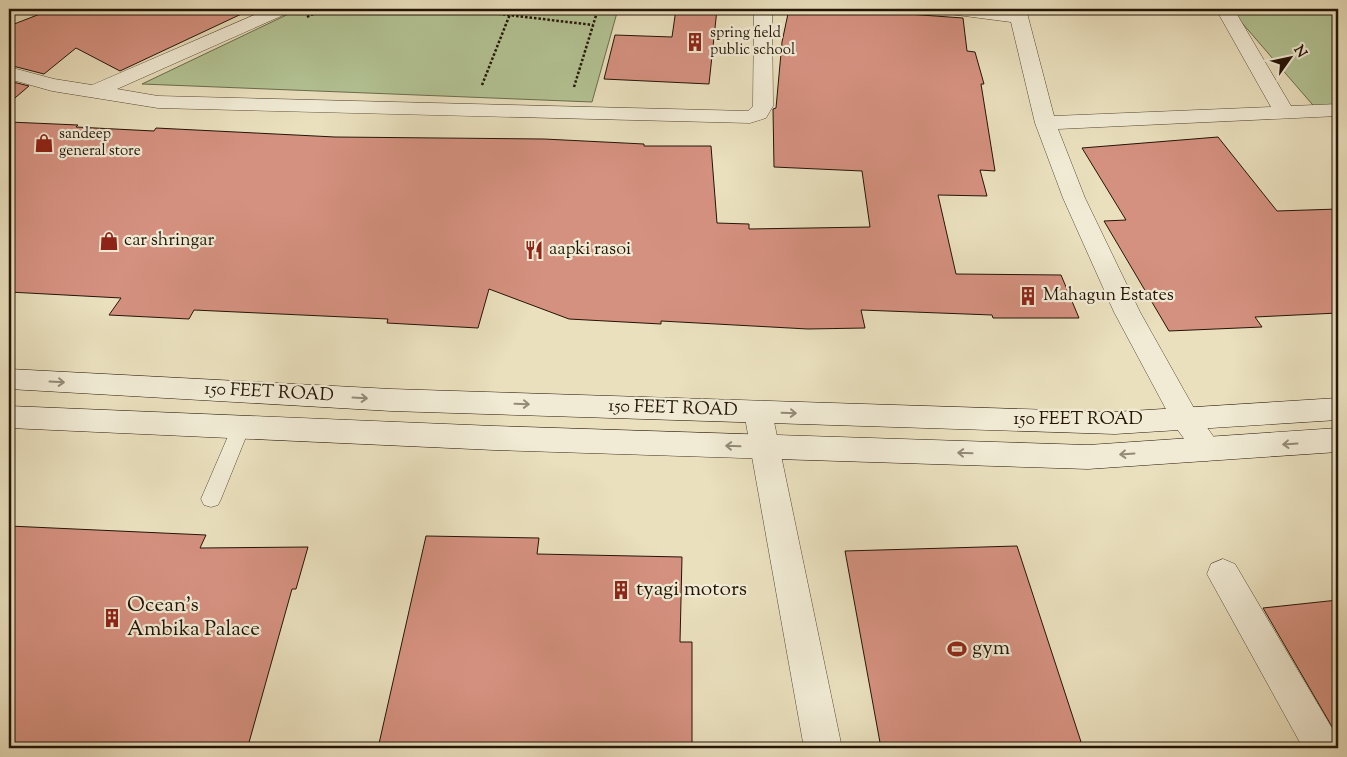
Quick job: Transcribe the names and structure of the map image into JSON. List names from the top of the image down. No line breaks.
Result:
{"streets":{"street":["150 FEET ROAD"]},"places":{"building":["spring field public school","Mahagun Estates","tyagi motors","Ocean's Ambika Palace"],"shop":["sandeep general store","car shringar"],"restaurant":["aapki rasoi"],"sports":["gym"]},"north":"top right"}
